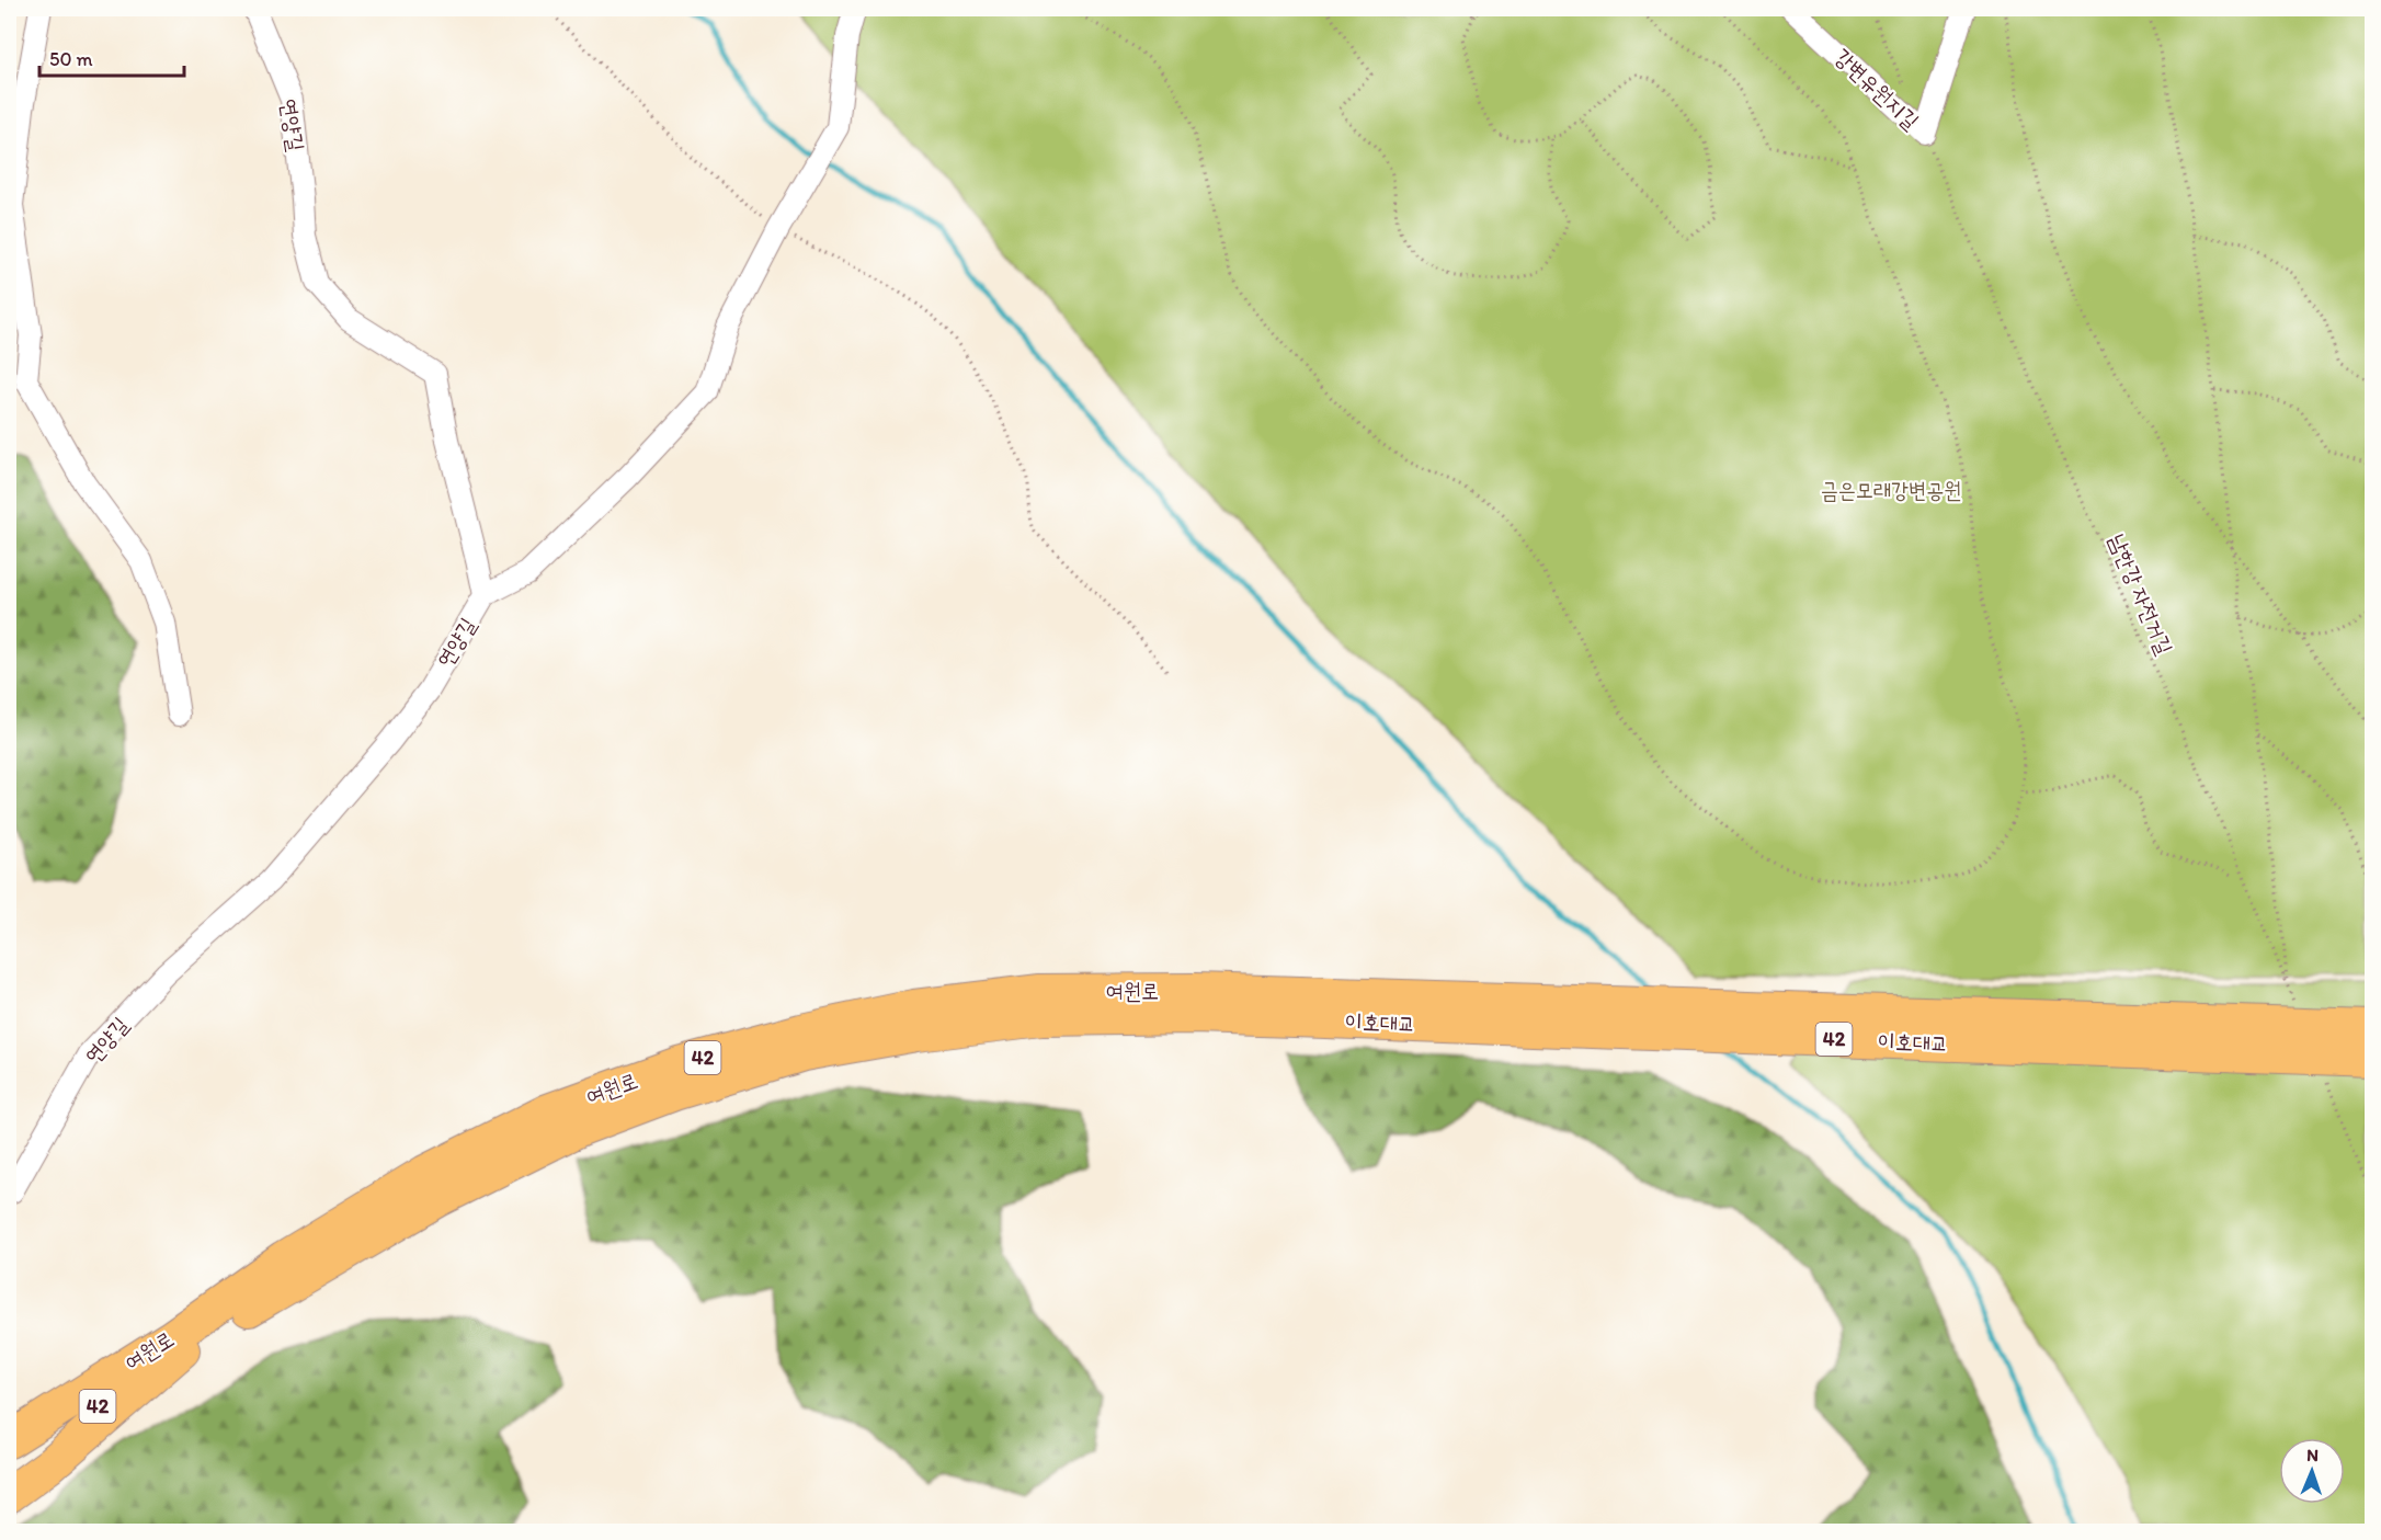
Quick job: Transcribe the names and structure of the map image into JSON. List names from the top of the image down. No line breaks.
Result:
{"streets":{"highway":["여원로","이호대교","42"],"street":["강변유원지길","연양길"],"path":["남한강 자전거길"]},"crossings":[["강변유원지길","남한강 자전거길"],["여원로","이호대교"]],"parks":["금은모래강변공원"],"scale_bar":"50 m","north":"top"}
